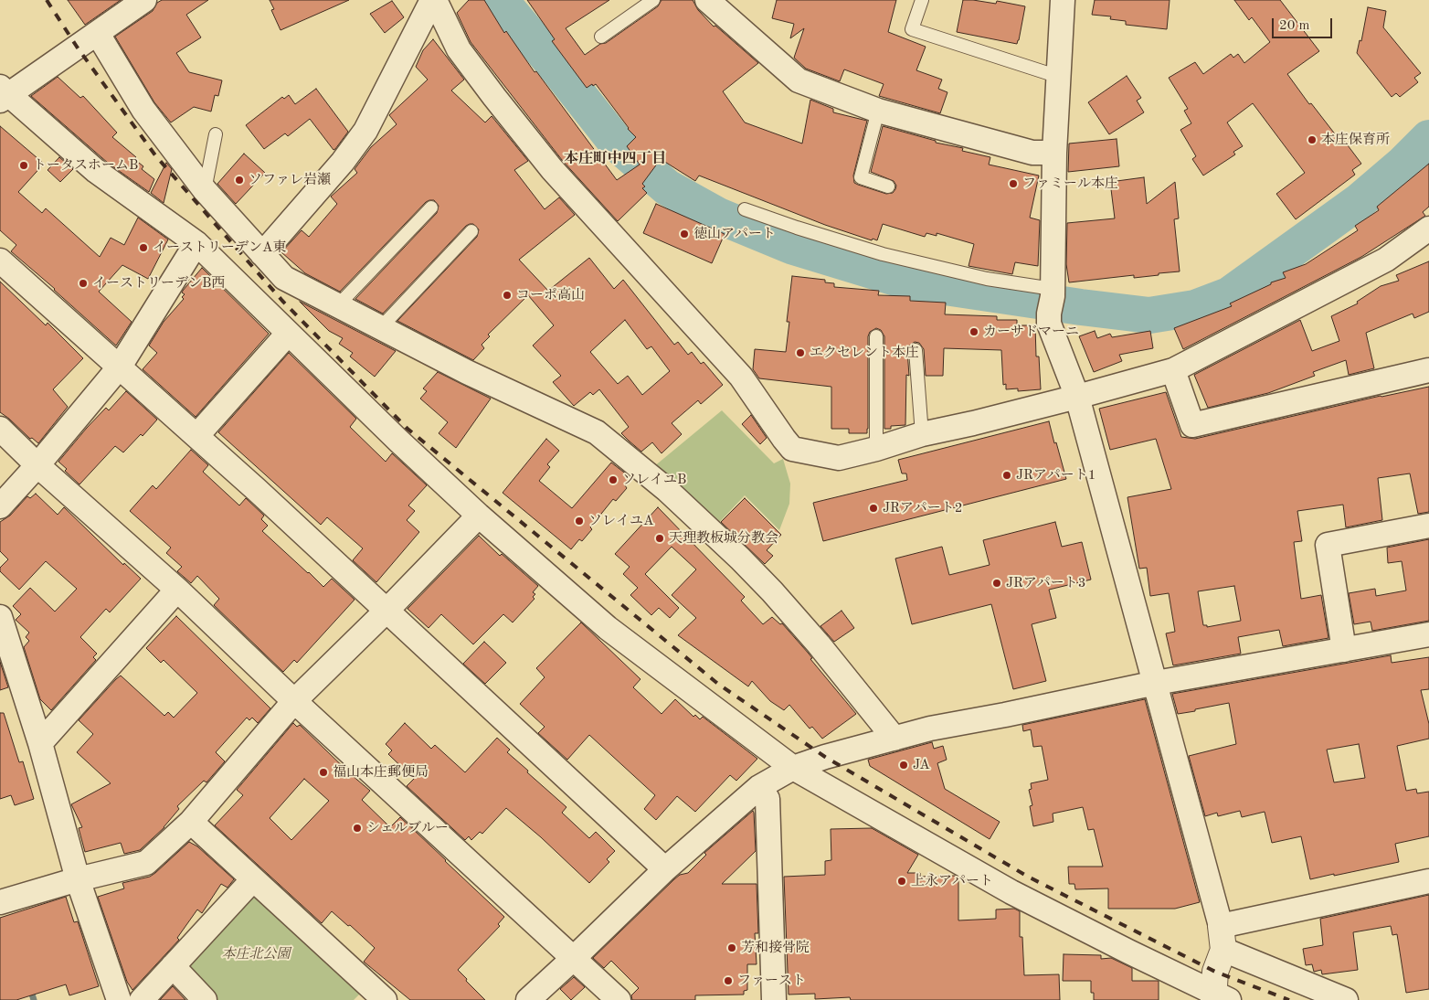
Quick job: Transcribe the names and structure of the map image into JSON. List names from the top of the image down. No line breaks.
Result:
{"districts":["本庄町中四丁目"],"parks":["本庄北公園"],"places":["本庄保育所","トータスホームB","ソファレ岩瀬","ファミール本庄","徳山アパート","イーストリーデンA東","イーストリーデンB西","コーポ高山","カーサドマーニ","エクセレント本庄","JRアパート1","ソレイユB","JRアパート2","ソレイユA","天理教板城分教会","JRアパート3","JA","福山本庄郵便局","シェルブルー","上永アパート","芳和接骨院","ファースト"],"scale_bar":"20 m"}
